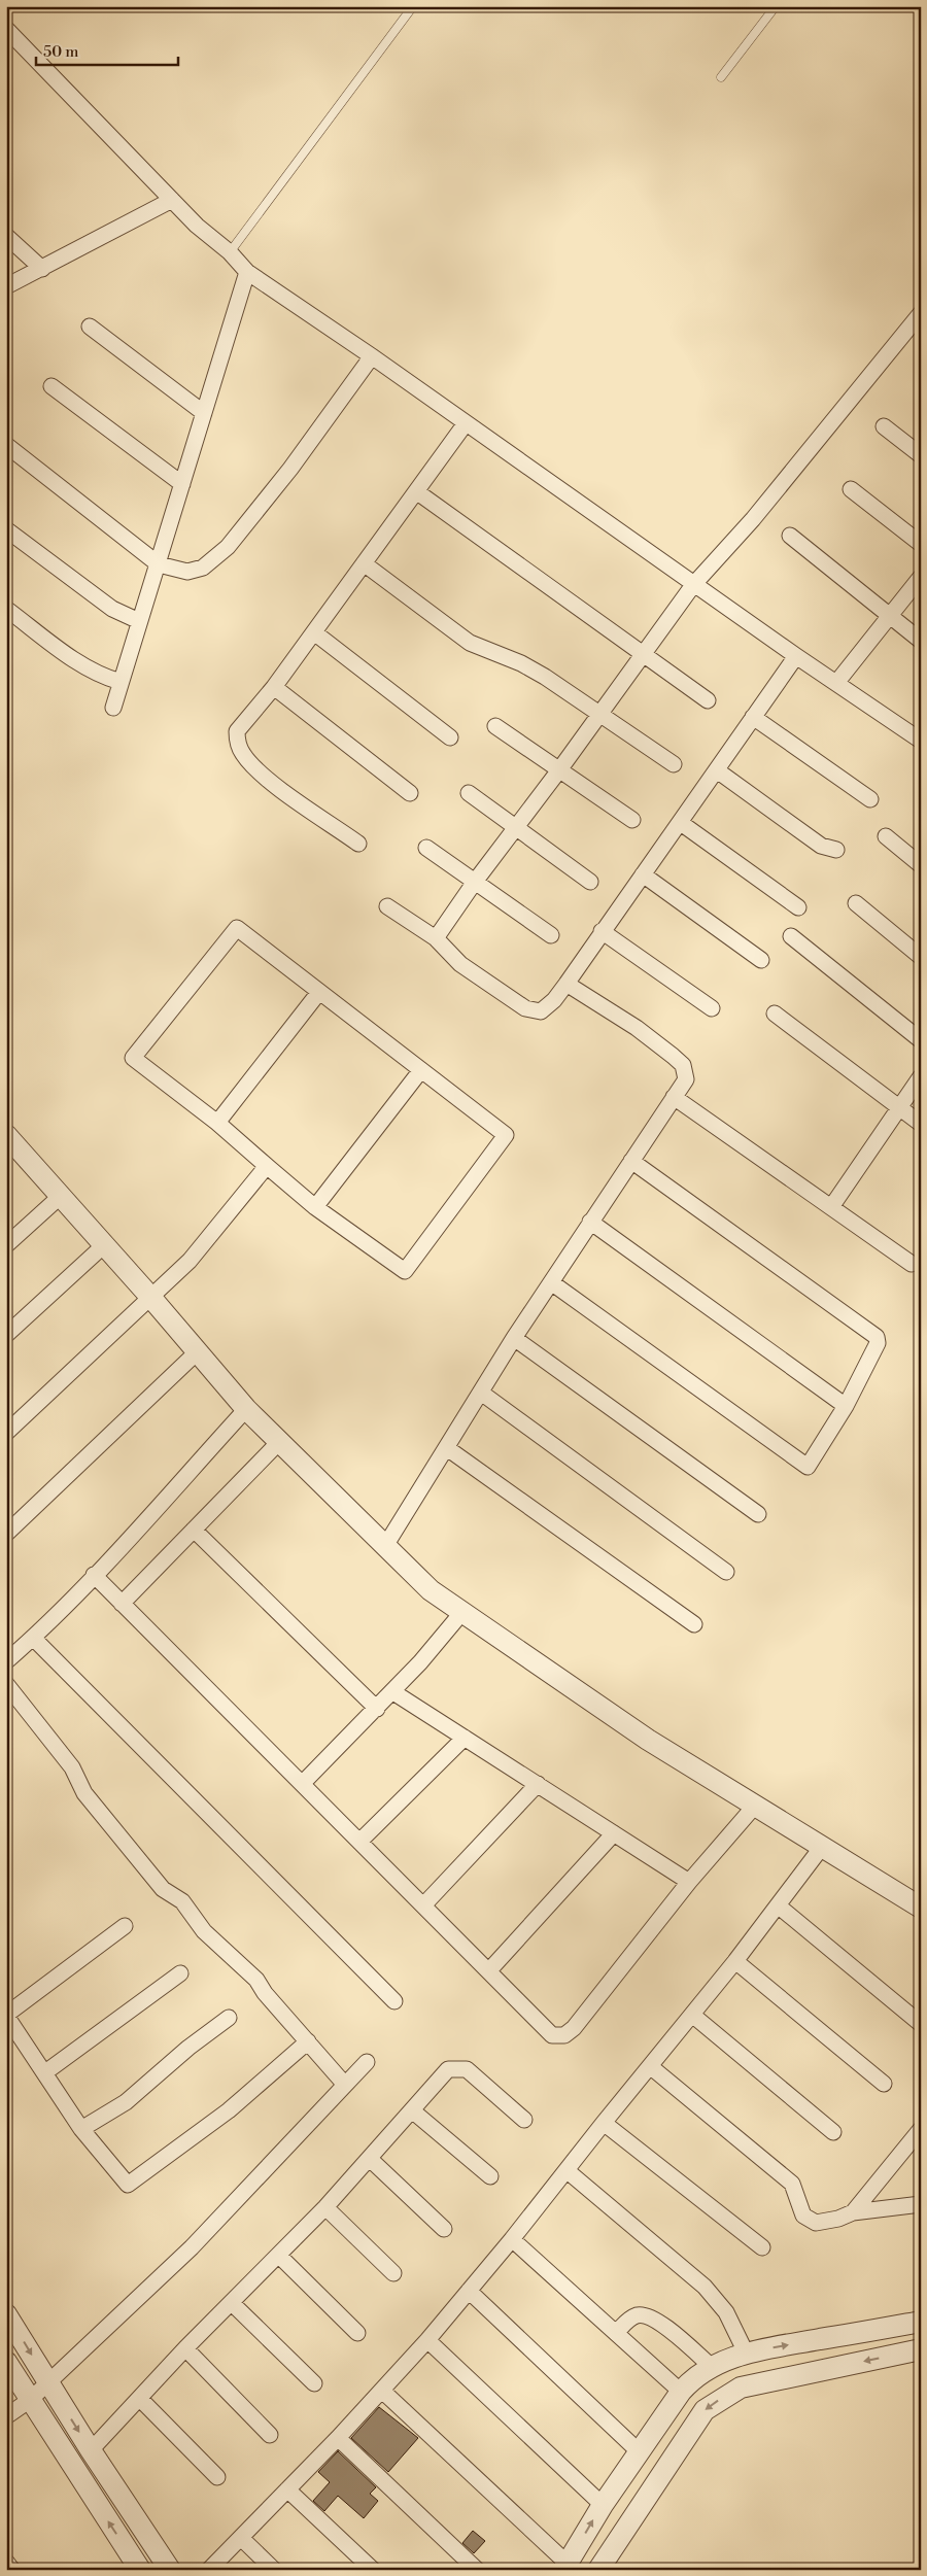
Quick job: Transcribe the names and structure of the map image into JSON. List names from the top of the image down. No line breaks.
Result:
{"scale_bar":"50 m"}
